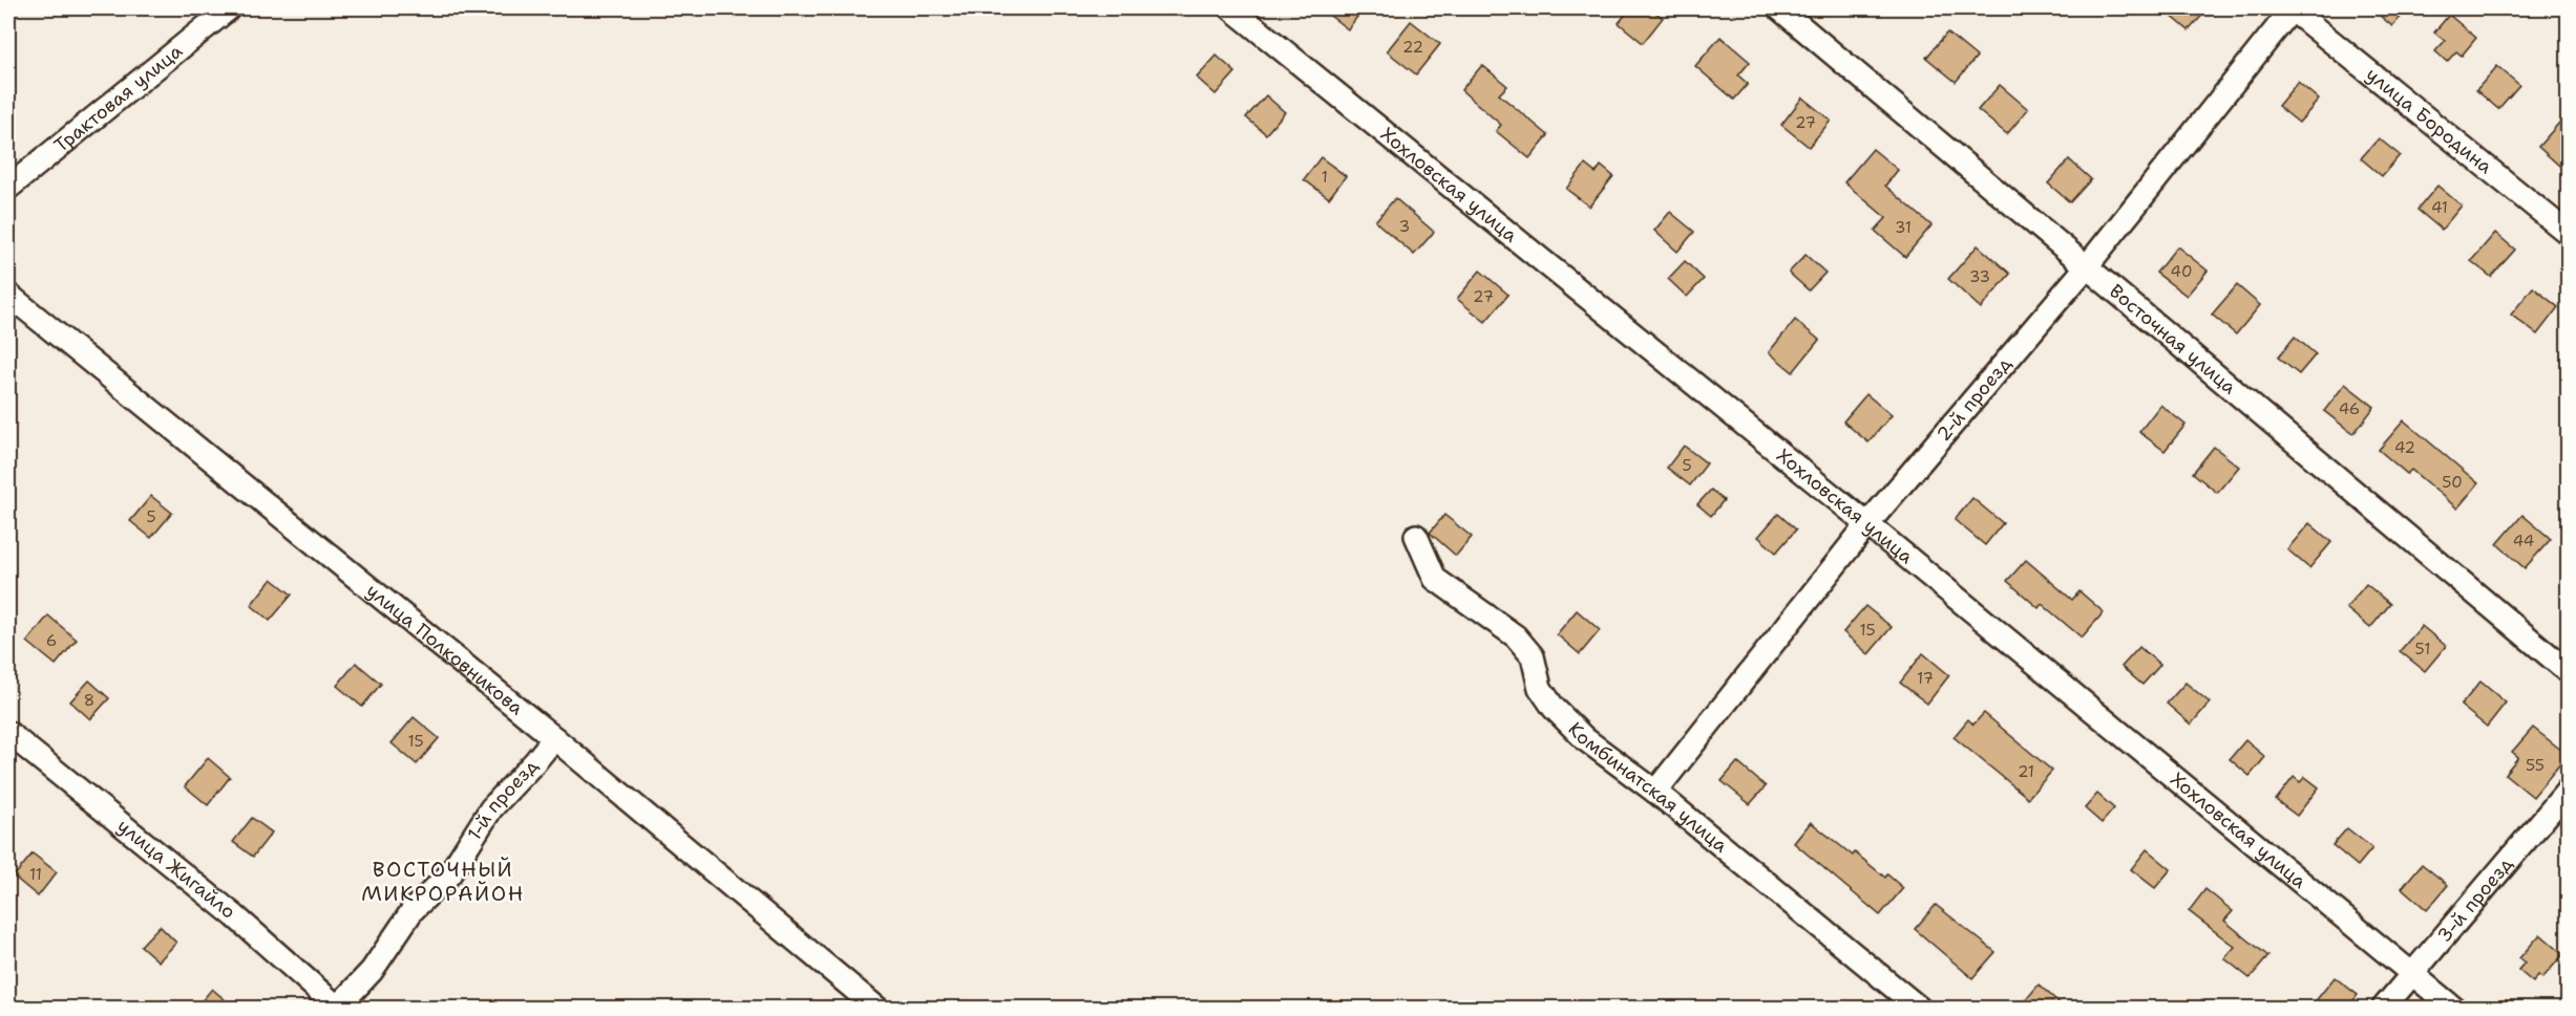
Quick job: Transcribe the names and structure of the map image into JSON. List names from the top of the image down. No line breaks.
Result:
{"streets":{"street":["Трактовая улица","улица Бородина","Хохловская улица","Восточная улица","2-й проезд","улица Полковникова","Комбинатская улица","1-й проезд","улица Жигайло","3-й проезд"]},"crossings":[["улица Бородина","2-й проезд"],["Хохловская улица","2-й проезд"],["Хохловская улица","3-й проезд"],["Восточная улица","2-й проезд"],["2-й проезд","Комбинатская улица"],["улица Полковникова","1-й проезд"],["1-й проезд","улица Жигайло"]],"districts":["ВОСТОЧНЫЙ МИКРОРАЙОН"],"house_numbers":["22","27","1","41","3","31","40","33","27","46","42","5","50","5","44","15","6","51","17","8","15","55","21","11"]}
